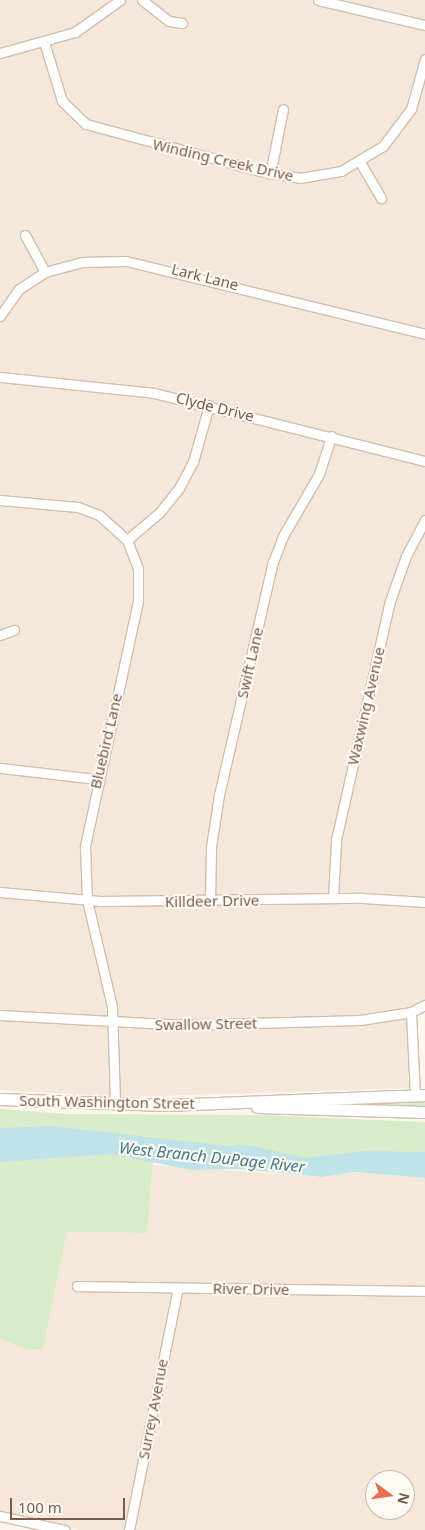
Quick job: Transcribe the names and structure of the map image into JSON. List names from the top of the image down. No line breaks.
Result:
{"streets":{"main road":["South Washington Street"],"street":["Winding Creek Drive","Lark Lane","Clyde Drive","Swift Lane","Waxwing Avenue","Bluebird Lane","Killdeer Drive","Swallow Street","River Drive","Surrey Avenue"]},"crossings":[["Clyde Drive","Swift Lane"],["Swift Lane","Killdeer Drive"],["Waxwing Avenue","Killdeer Drive"],["Bluebird Lane","Killdeer Drive"],["Bluebird Lane","Swallow Street"],["Bluebird Lane","South Washington Street"],["River Drive","Surrey Avenue"]],"water":["West Branch DuPage River"],"scale_bar":"100 m","north":"right"}
